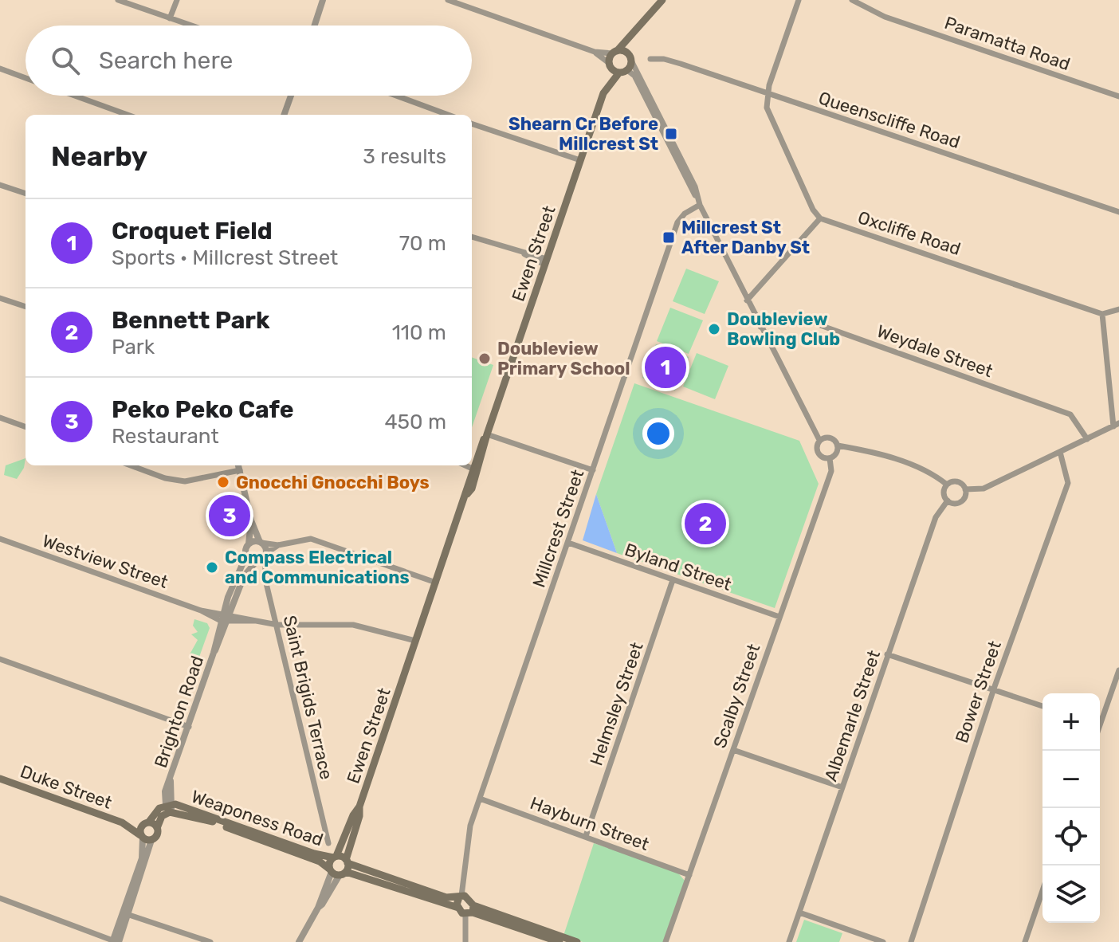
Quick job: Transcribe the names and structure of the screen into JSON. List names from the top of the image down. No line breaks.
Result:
{"streets":{"main road":["Ewen Street","Duke Street","Weaponess Road"],"street":["Paramatta Road","Queenscliffe Road","Oxcliffe Road","Weydale Street","Millcrest Street","Westview Street","Byland Street","Bower Street","Scalby Street","Saint Brigids Terrace","Helmsley Street","Brighton Road","Albemarle Street","Hayburn Street"]},"crossings":[["Ewen Street","Westview Street"],["Ewen Street","Weaponess Road"],["Millcrest Street","Byland Street"],["Millcrest Street","Hayburn Street"],["Westview Street","Saint Brigids Terrace"],["Westview Street","Brighton Road"],["Byland Street","Scalby Street"],["Byland Street","Helmsley Street"],["Scalby Street","Hayburn Street"],["Saint Brigids Terrace","Brighton Road"],["Helmsley Street","Hayburn Street"],["Brighton Road","Weaponess Road"],["Duke Street","Weaponess Road"]],"places":{"transit":["Shearn Cr Before Millcrest St","Millcrest St After Danby St"],"other":["Doubleview Bowling Club","Doubleview Primary School","Gnocchi Gnocchi Boys","Compass Electrical and Communications"]},"page":{"search":"Search here","heading":["Nearby","3 results"],"list":[{"mark":"1","name":"Croquet Field","note":"Sports · Millcrest Street","value":"70 m"},{"mark":"2","name":"Bennett Park","note":"Park","value":"110 m"},{"mark":"3","name":"Peko Peko Cafe","note":"Restaurant","value":"450 m"}],"pins":["1","3","2"],"map_buttons":["+","−"]}}
